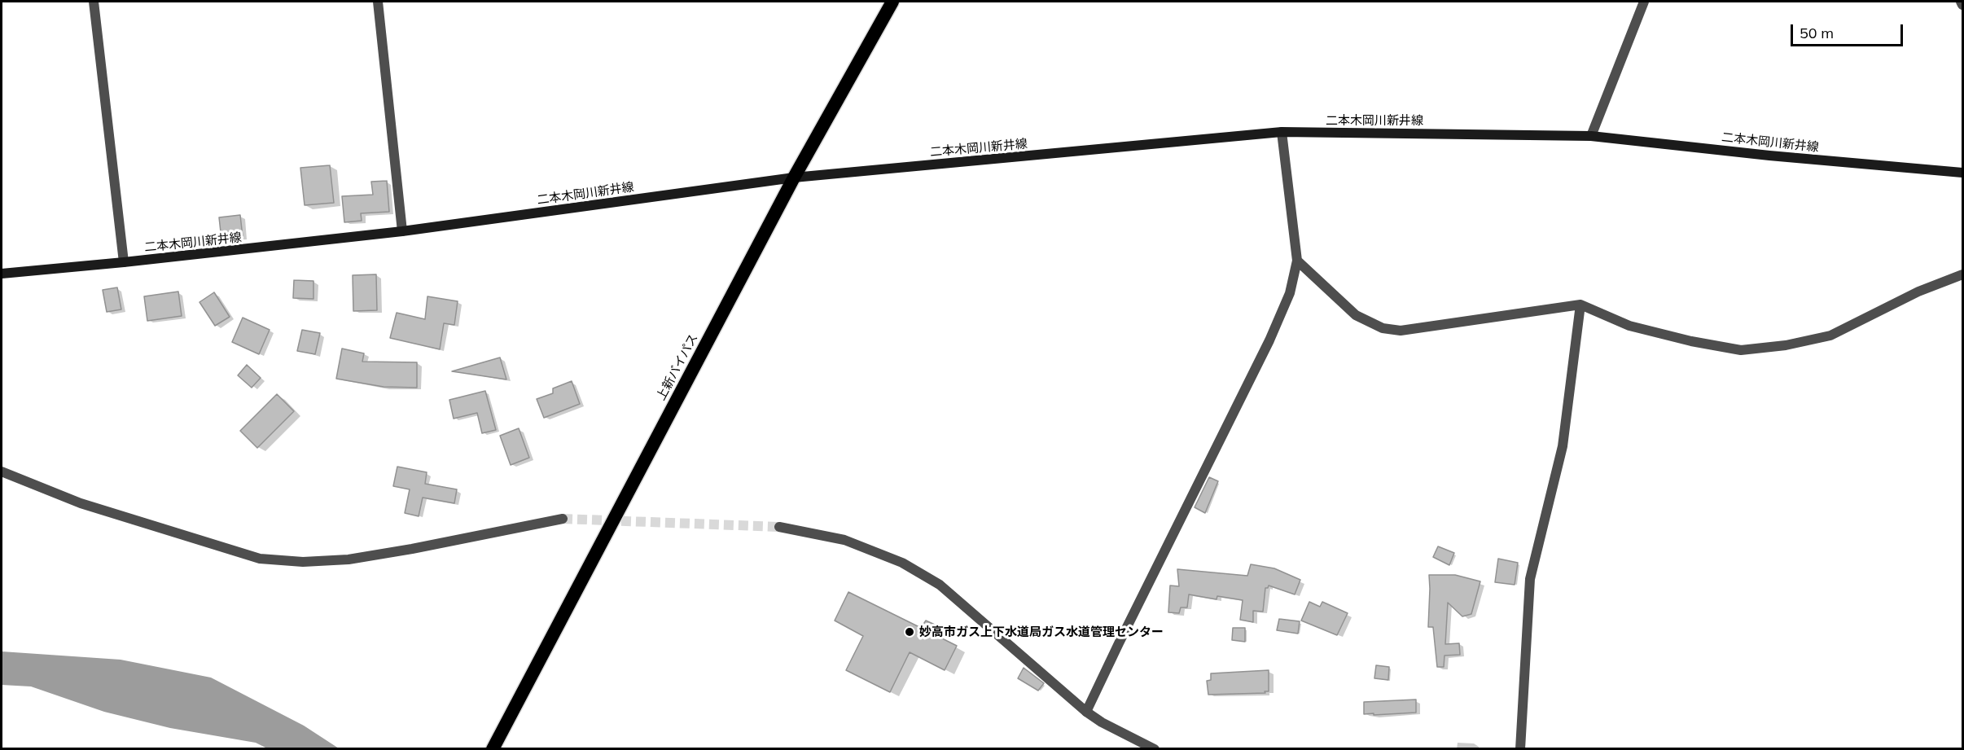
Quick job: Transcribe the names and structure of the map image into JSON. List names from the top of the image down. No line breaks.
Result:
{"streets":{"highway":["上新バイパス"],"main road":["二本木岡川新井線"]},"crossings":[["二本木岡川新井線","上新バイパス"]],"places":["妙高市ガス上下水道局ガス水道管理センター"],"scale_bar":"50 m"}
